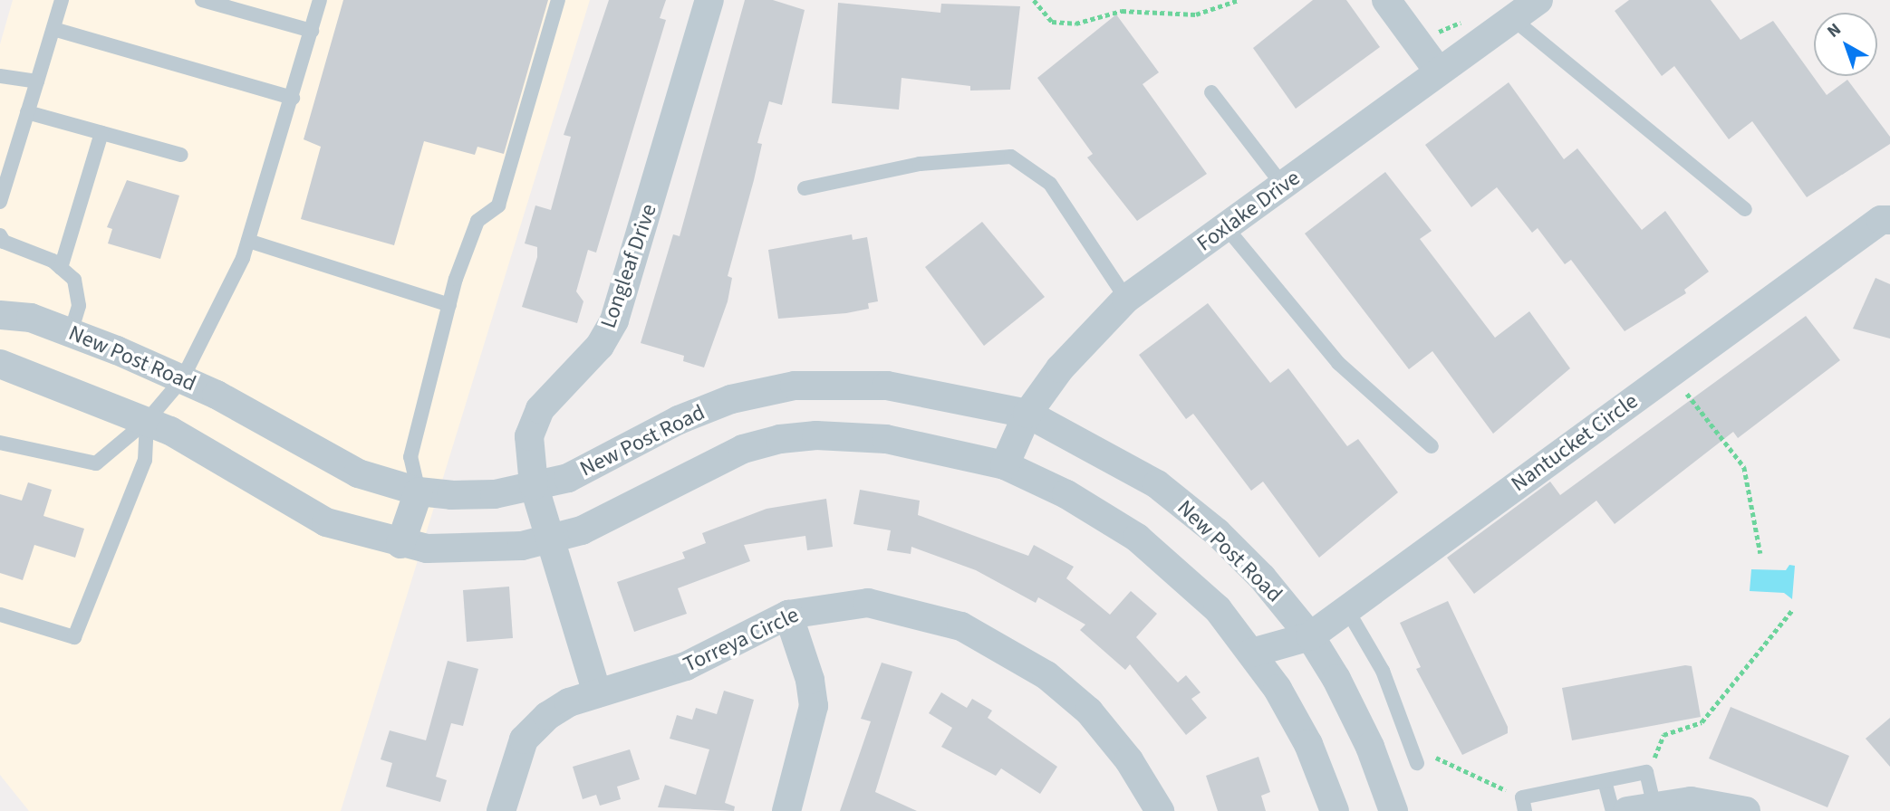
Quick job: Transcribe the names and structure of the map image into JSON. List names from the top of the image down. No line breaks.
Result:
{"streets":{"street":["Foxlake Drive","Longleaf Drive","New Post Road","Nantucket Circle","Torreya Circle"]},"crossings":[["Foxlake Drive","New Post Road"],["Longleaf Drive","New Post Road"],["Longleaf Drive","Torreya Circle"],["New Post Road","Nantucket Circle"]],"north":"top left"}
